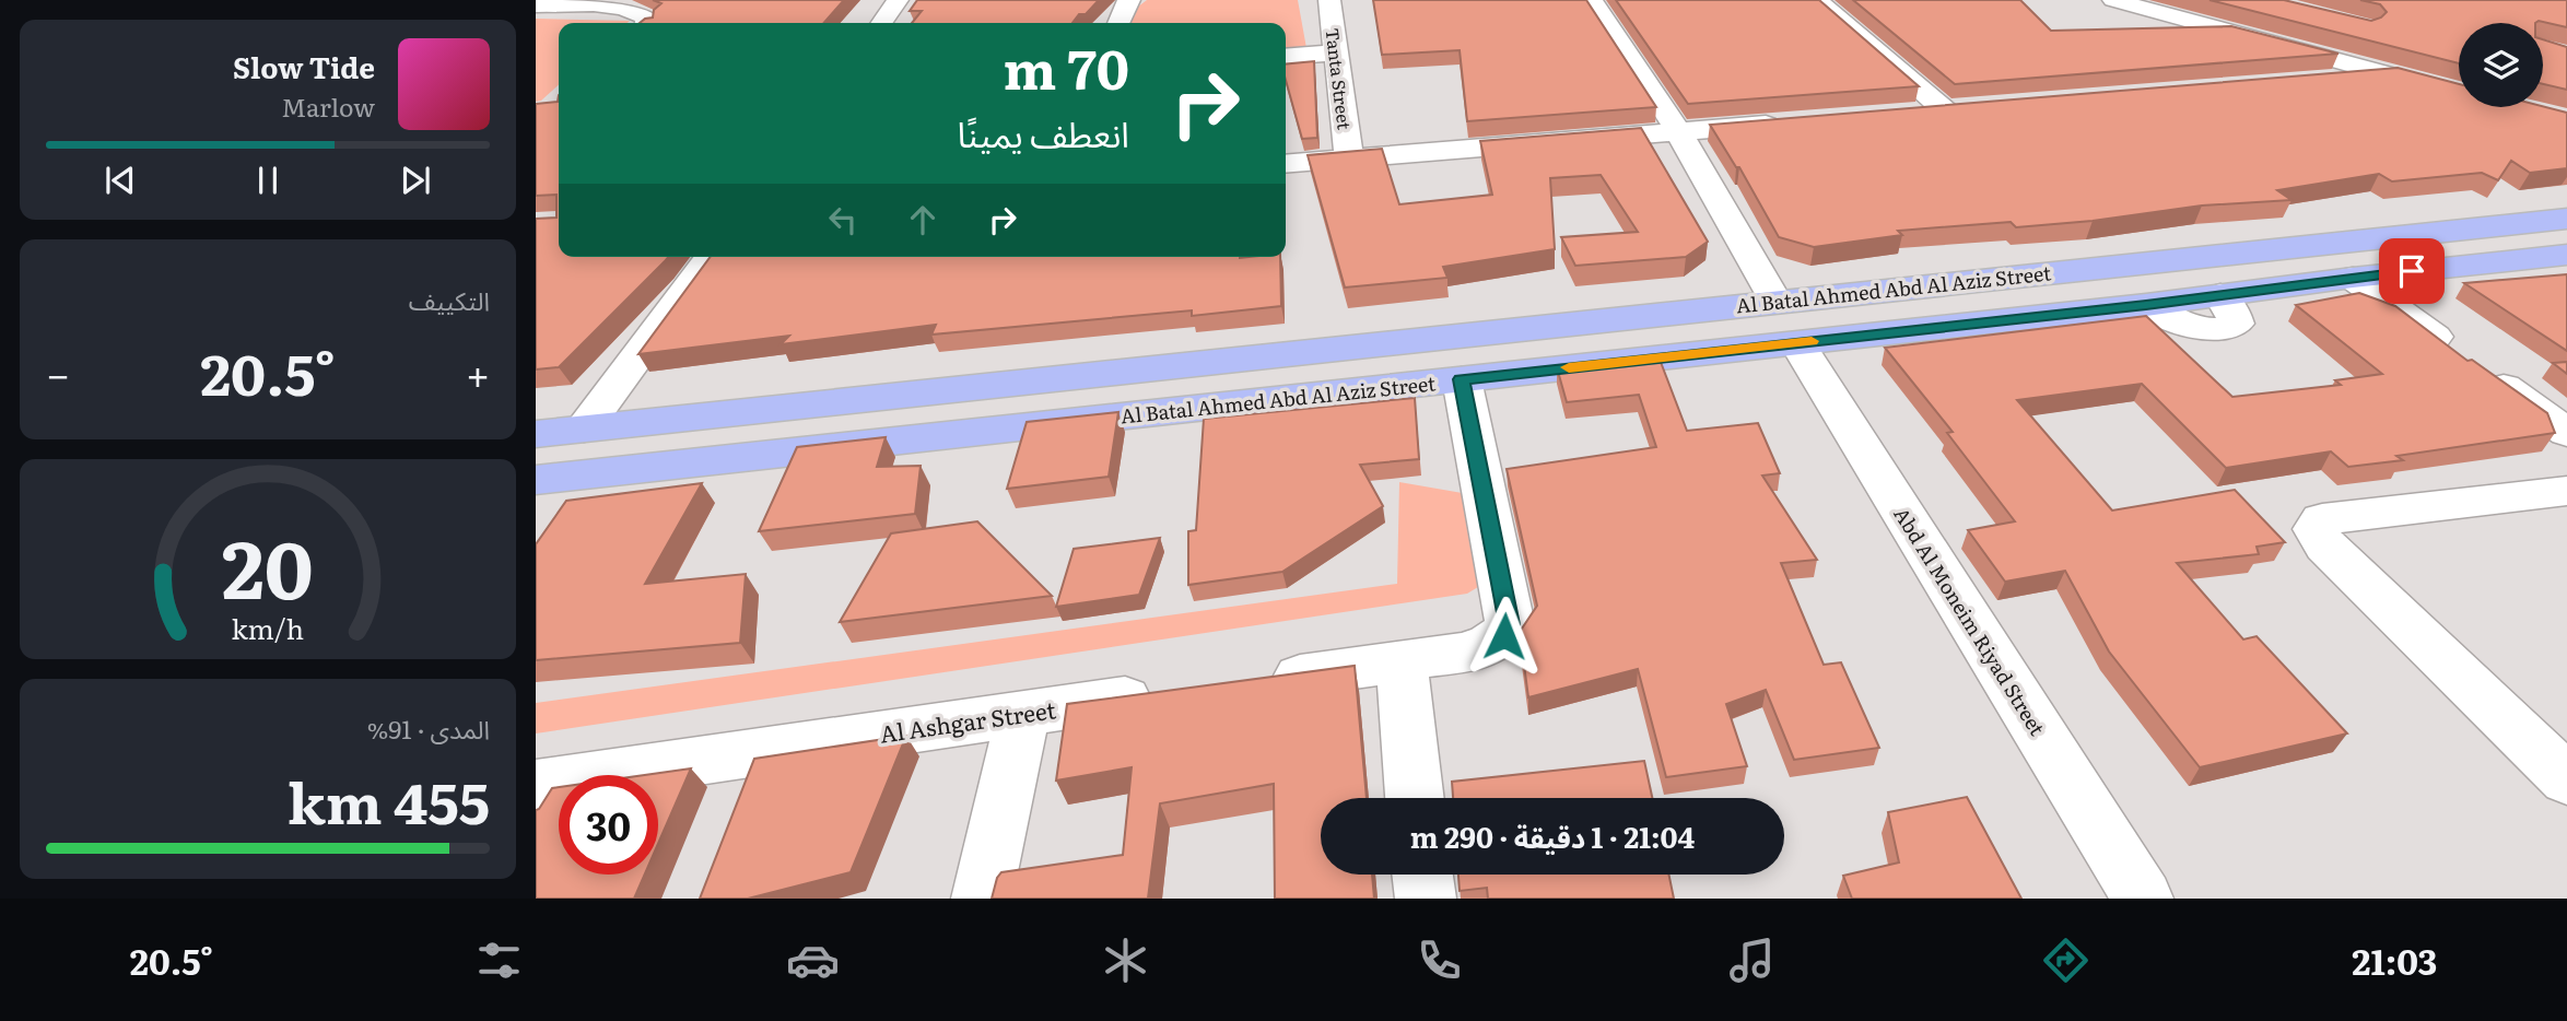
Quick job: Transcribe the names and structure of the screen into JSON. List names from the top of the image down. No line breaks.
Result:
{"streets":{"main road":["Al Batal Ahmed Abd Al Aziz Street"],"street":["Tanta Street","Abd Al Moneim Riyad Street","Al Ashgar Street"]},"crossings":[["Al Batal Ahmed Abd Al Aziz Street","Abd Al Moneim Riyad Street"]],"page":{"turn":["70 m","انعطف يمينًا"],"song":["Slow Tide","Marlow"],"tile":["التكييف",["المدى · 91%","455 km"]],"heat":["−","20.5°","+"],"limit":"30","trip":"21:04 · 1 دقيقة · 290 m","tabs":["21:03","20.5°"],"gauge":["20","km/h"]}}
